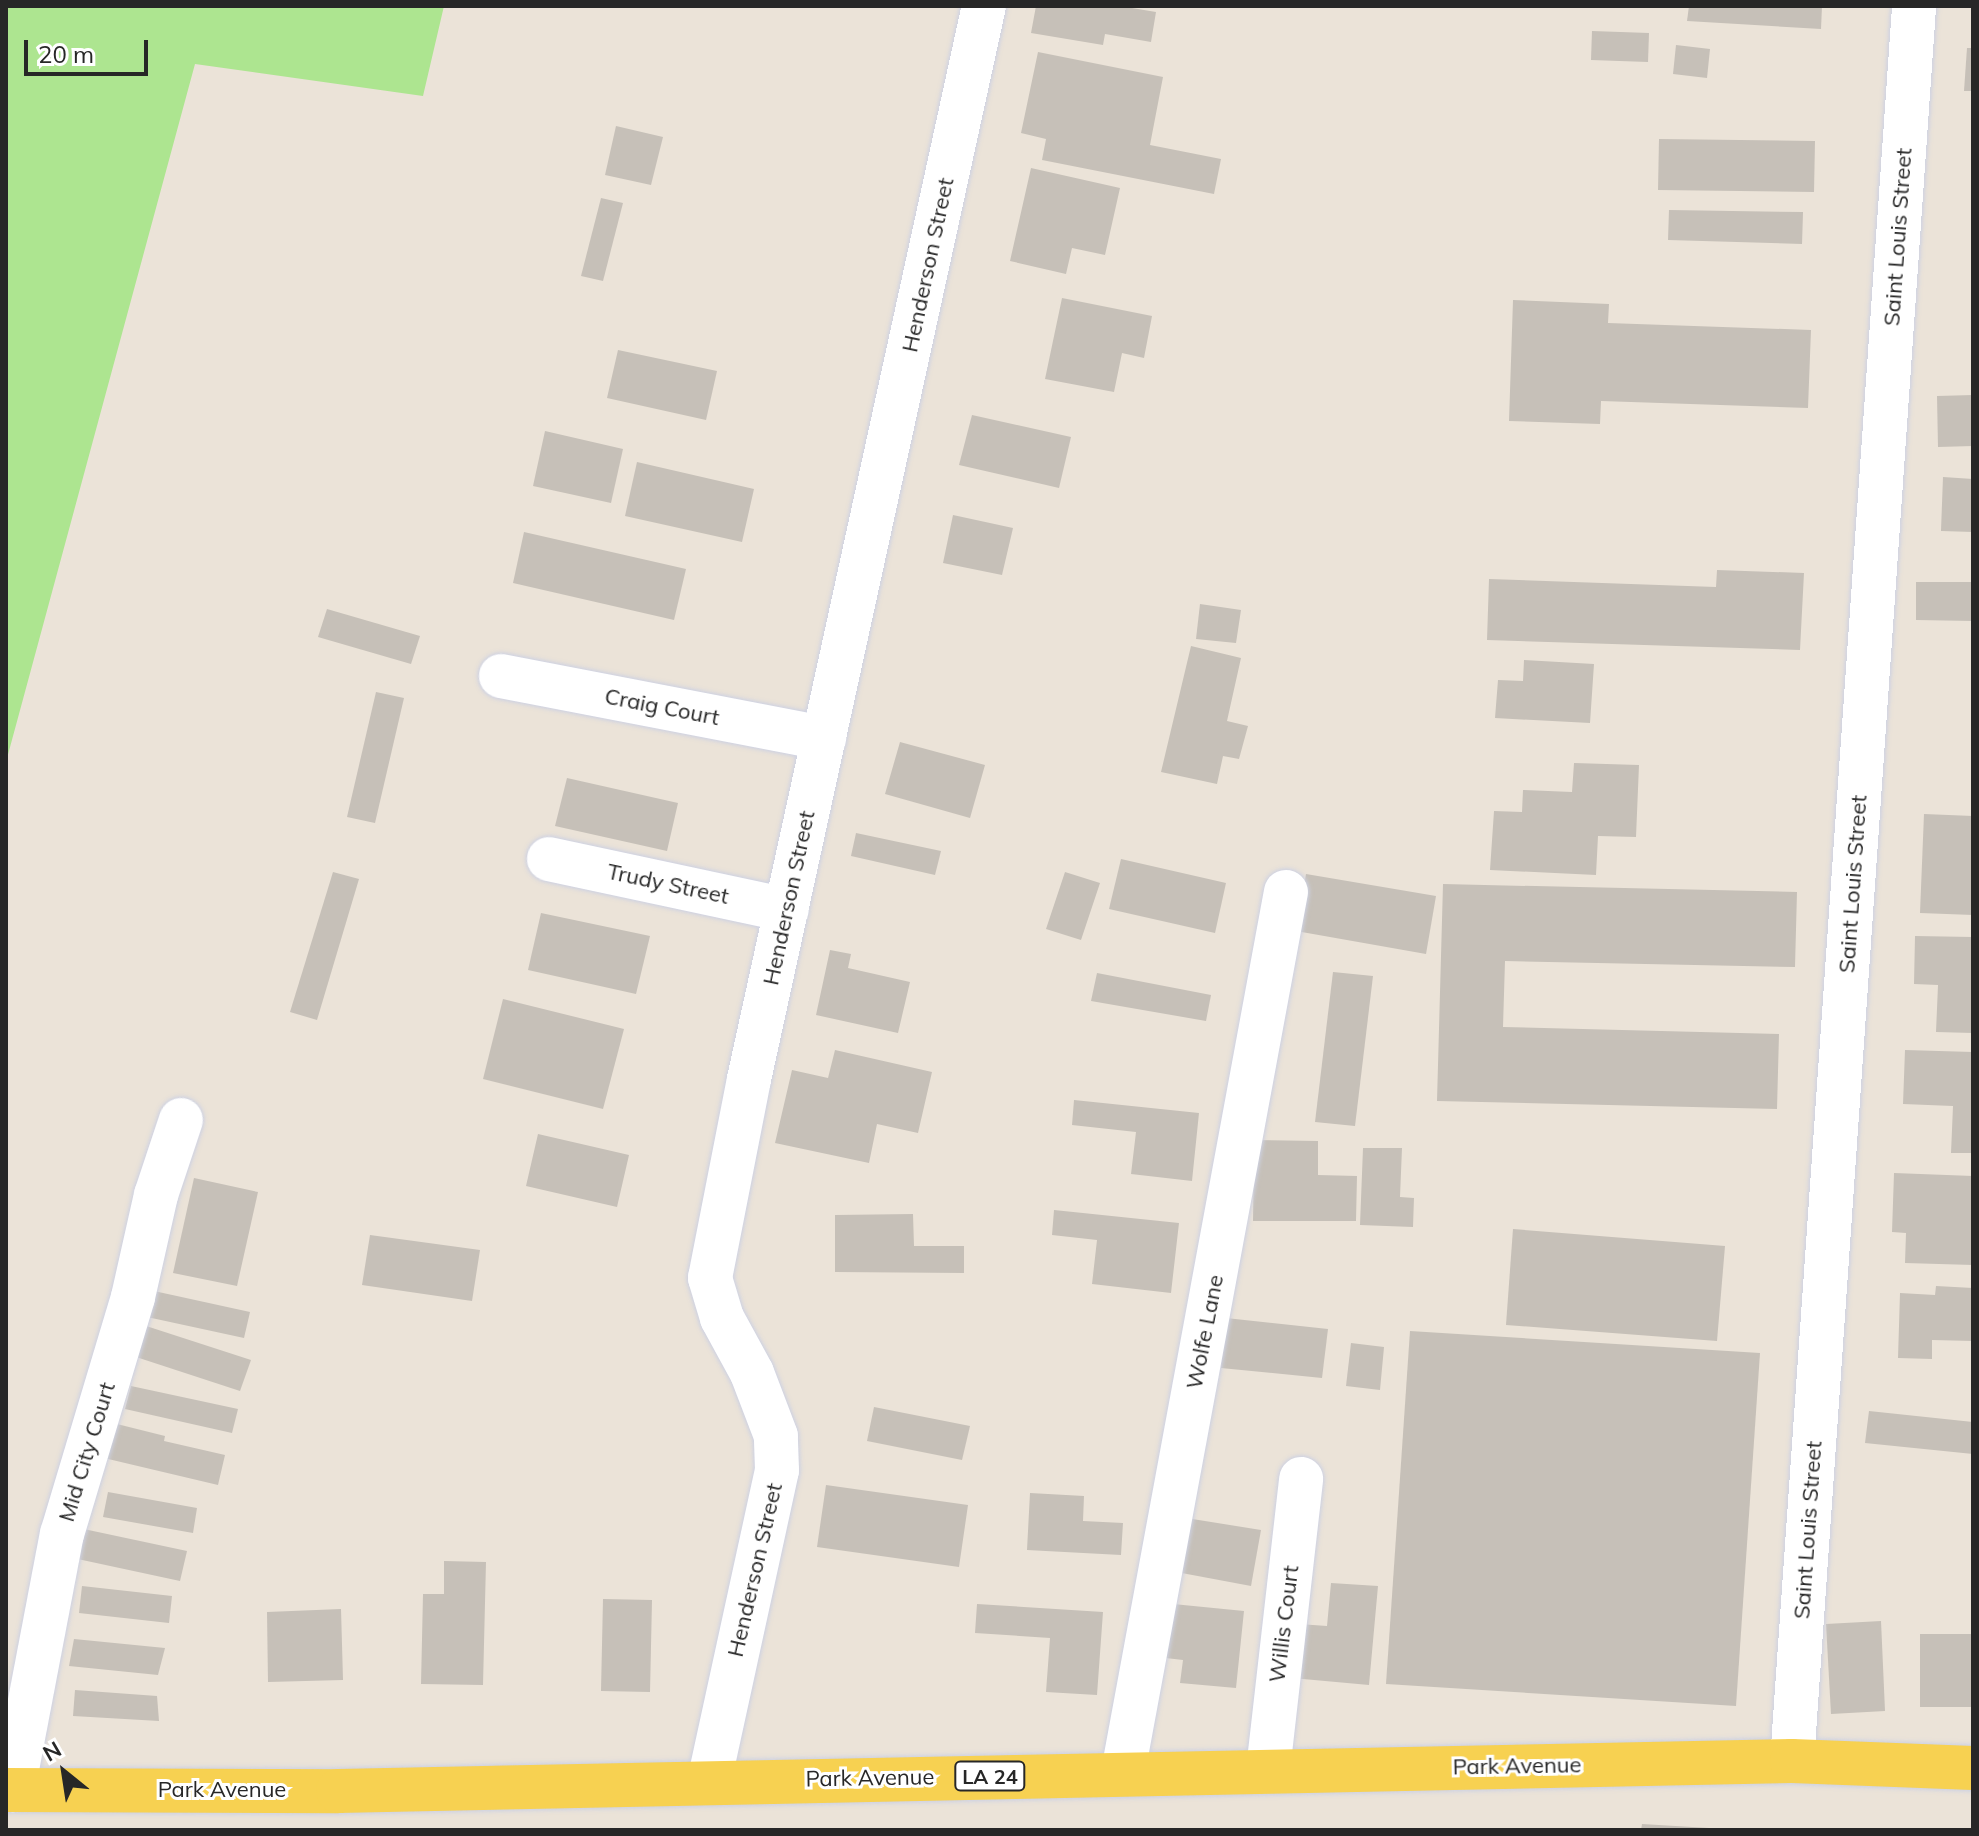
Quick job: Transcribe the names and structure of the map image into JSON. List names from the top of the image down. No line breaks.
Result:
{"streets":{"main road":["Park Avenue","LA 24"],"street":["Saint Louis Street","Henderson Street","Craig Court","Trudy Street","Wolfe Lane","Mid City Court","Willis Court"]},"crossings":[["Saint Louis Street","Park Avenue"],["Henderson Street","Craig Court"],["Henderson Street","Trudy Street"],["Henderson Street","Park Avenue"],["Wolfe Lane","Park Avenue"],["Mid City Court","Park Avenue"],["Willis Court","Park Avenue"]],"scale_bar":"20 m","north":"top left"}
